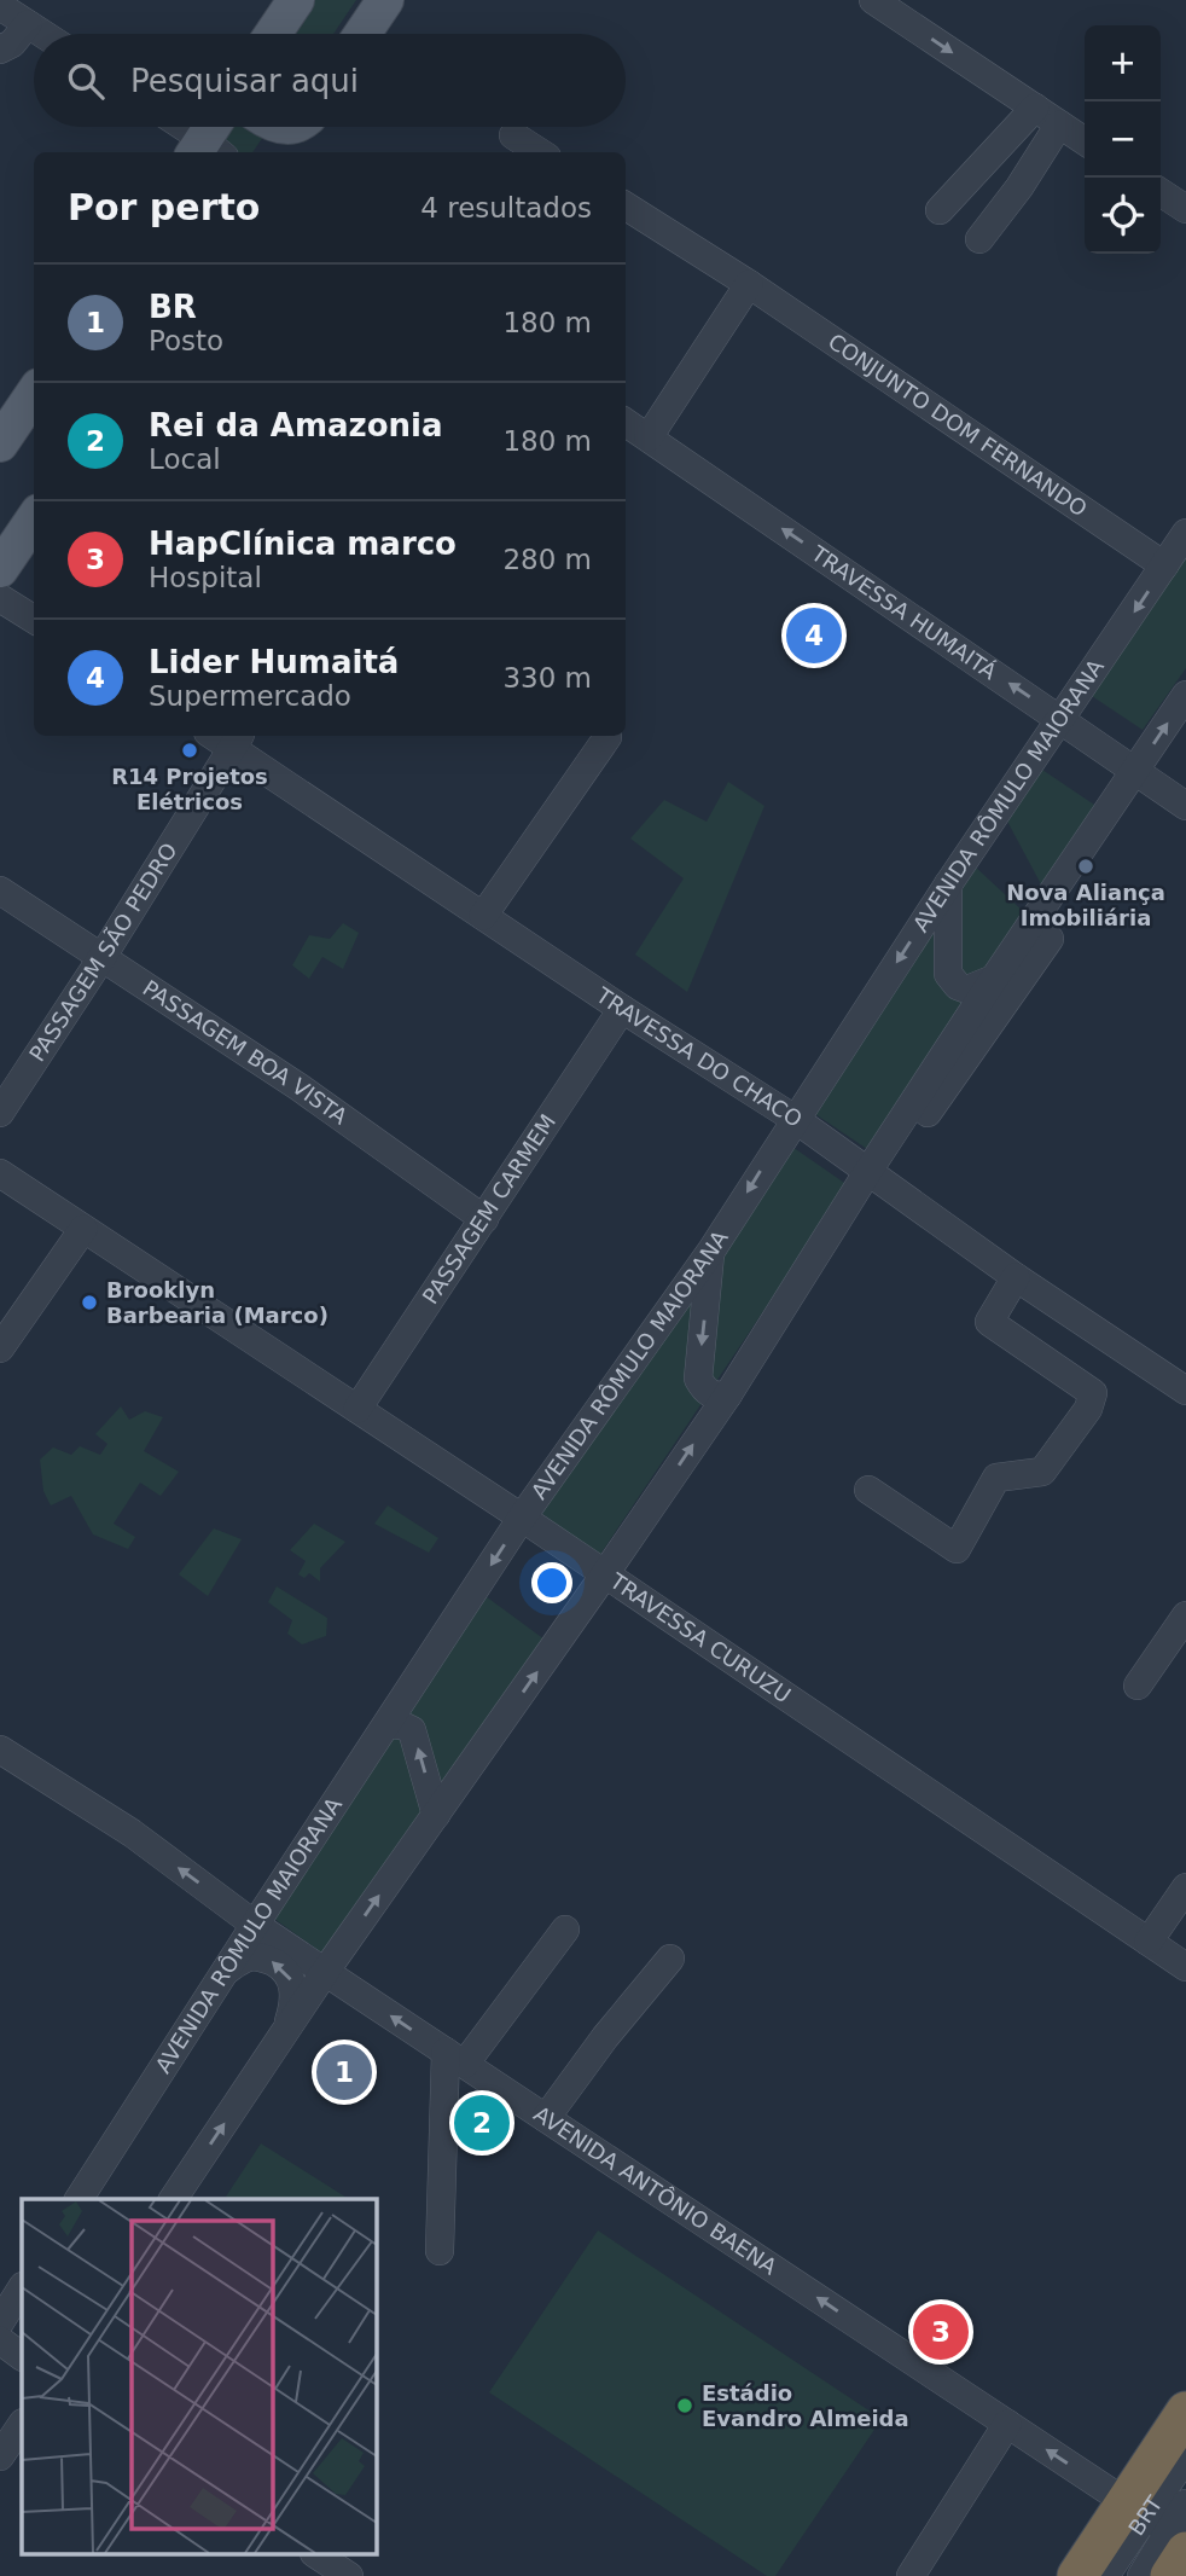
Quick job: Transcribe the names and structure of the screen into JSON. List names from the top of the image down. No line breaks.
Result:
{"streets":{"street":["CONJUNTO DOM FERNANDO","TRAVESSA HUMAITÁ","AVENIDA RÔMULO MAIORANA","PASSAGEM SÃO PEDRO","PASSAGEM BOA VISTA","TRAVESSA DO CHACO","PASSAGEM CARMEM","TRAVESSA CURUZU","AVENIDA ANTÔNIO BAENA","BRT"]},"crossings":[["CONJUNTO DOM FERNANDO","AVENIDA RÔMULO MAIORANA"],["TRAVESSA HUMAITÁ","AVENIDA RÔMULO MAIORANA"],["AVENIDA RÔMULO MAIORANA","TRAVESSA DO CHACO"],["AVENIDA RÔMULO MAIORANA","TRAVESSA CURUZU"],["AVENIDA RÔMULO MAIORANA","AVENIDA ANTÔNIO BAENA"],["PASSAGEM SÃO PEDRO","PASSAGEM BOA VISTA"],["PASSAGEM SÃO PEDRO","TRAVESSA DO CHACO"],["PASSAGEM BOA VISTA","PASSAGEM CARMEM"],["TRAVESSA DO CHACO","PASSAGEM CARMEM"],["PASSAGEM CARMEM","TRAVESSA CURUZU"],["AVENIDA ANTÔNIO BAENA","BRT"]],"one_way":["TRAVESSA HUMAITÁ","AVENIDA ANTÔNIO BAENA"],"places":["R14 Projetos Elétricos","Nova Aliança Imobiliária","Brooklyn Barbearia (Marco)","Estádio Evandro Almeida"],"page":{"map_buttons":["+","−"],"search":"Pesquisar aqui","heading":["Por perto","4 resultados"],"list":[{"mark":"1","name":"BR","note":"Posto","value":"180 m"},{"mark":"2","name":"Rei da Amazonia","note":"Local","value":"180 m"},{"mark":"3","name":"HapClínica marco","note":"Hospital","value":"280 m"},{"mark":"4","name":"Lider Humaitá","note":"Supermercado","value":"330 m"}],"pins":["4","1","2","3"]}}
